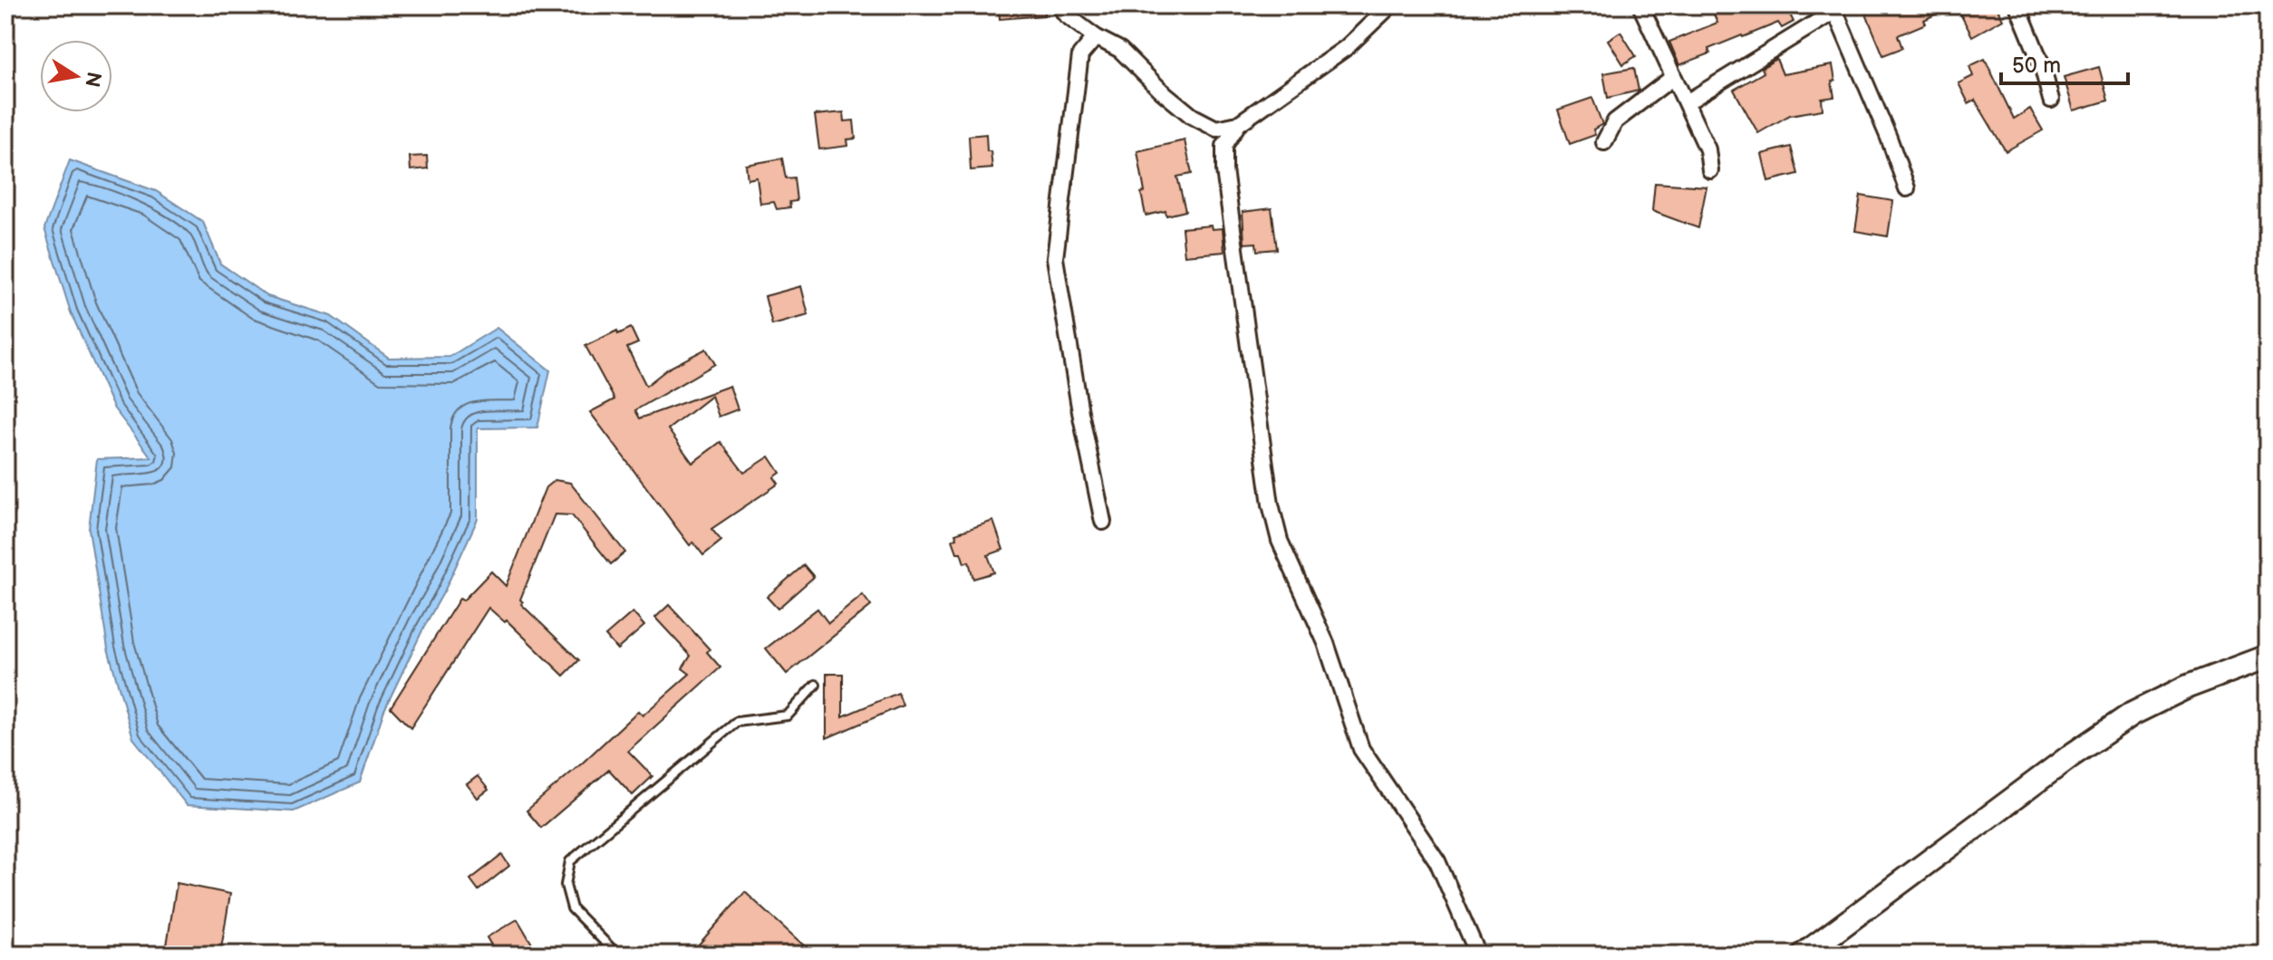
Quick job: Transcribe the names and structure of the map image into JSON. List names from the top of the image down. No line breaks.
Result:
{"scale_bar":"50 m","north":"right"}
